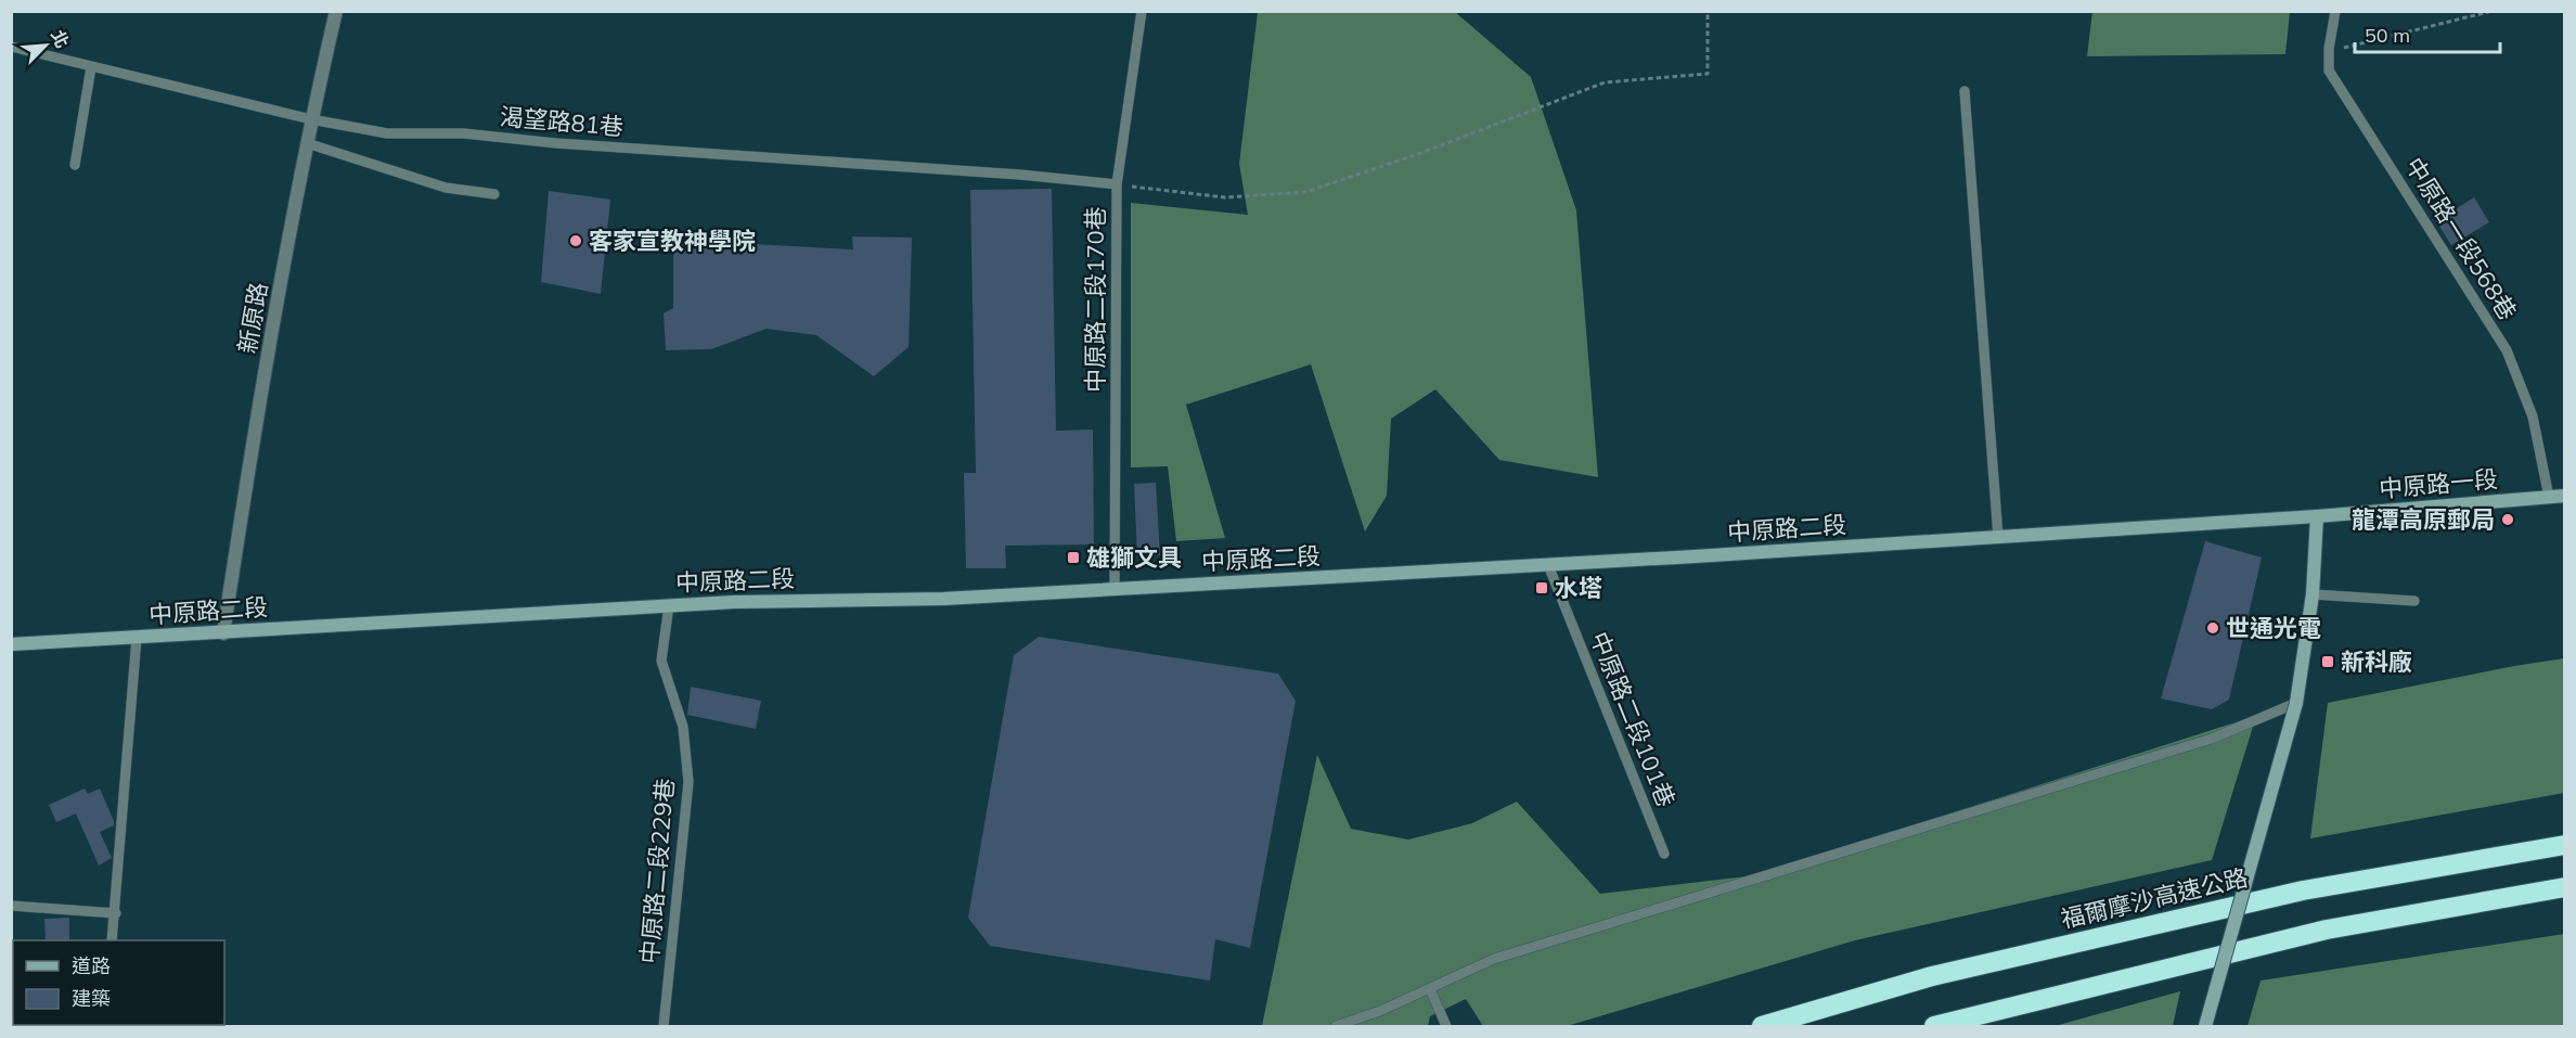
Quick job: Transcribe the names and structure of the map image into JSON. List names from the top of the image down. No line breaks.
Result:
{"streets":{"highway":["福爾摩沙高速公路"],"street":["新原路","中原路一段","中原路二段"],"lane":["渴望路81巷","中原路一段568巷","中原路二段170巷","中原路二段101巷","中原路二段229巷"]},"crossings":[["渴望路81巷","中原路二段170巷"],["渴望路81巷","新原路"],["中原路一段568巷","中原路一段"],["中原路二段170巷","中原路二段"],["新原路","中原路二段"],["中原路一段","中原路二段"],["中原路二段","中原路二段101巷"],["中原路二段","中原路二段229巷"]],"places":{"other":["客家宣教神學院","龍潭高原郵局","世通光電"],"transit":["雄獅文具","水塔","新科廠"]},"legend":["道路","建築"],"scale_bar":"50 m","north":"top right"}
